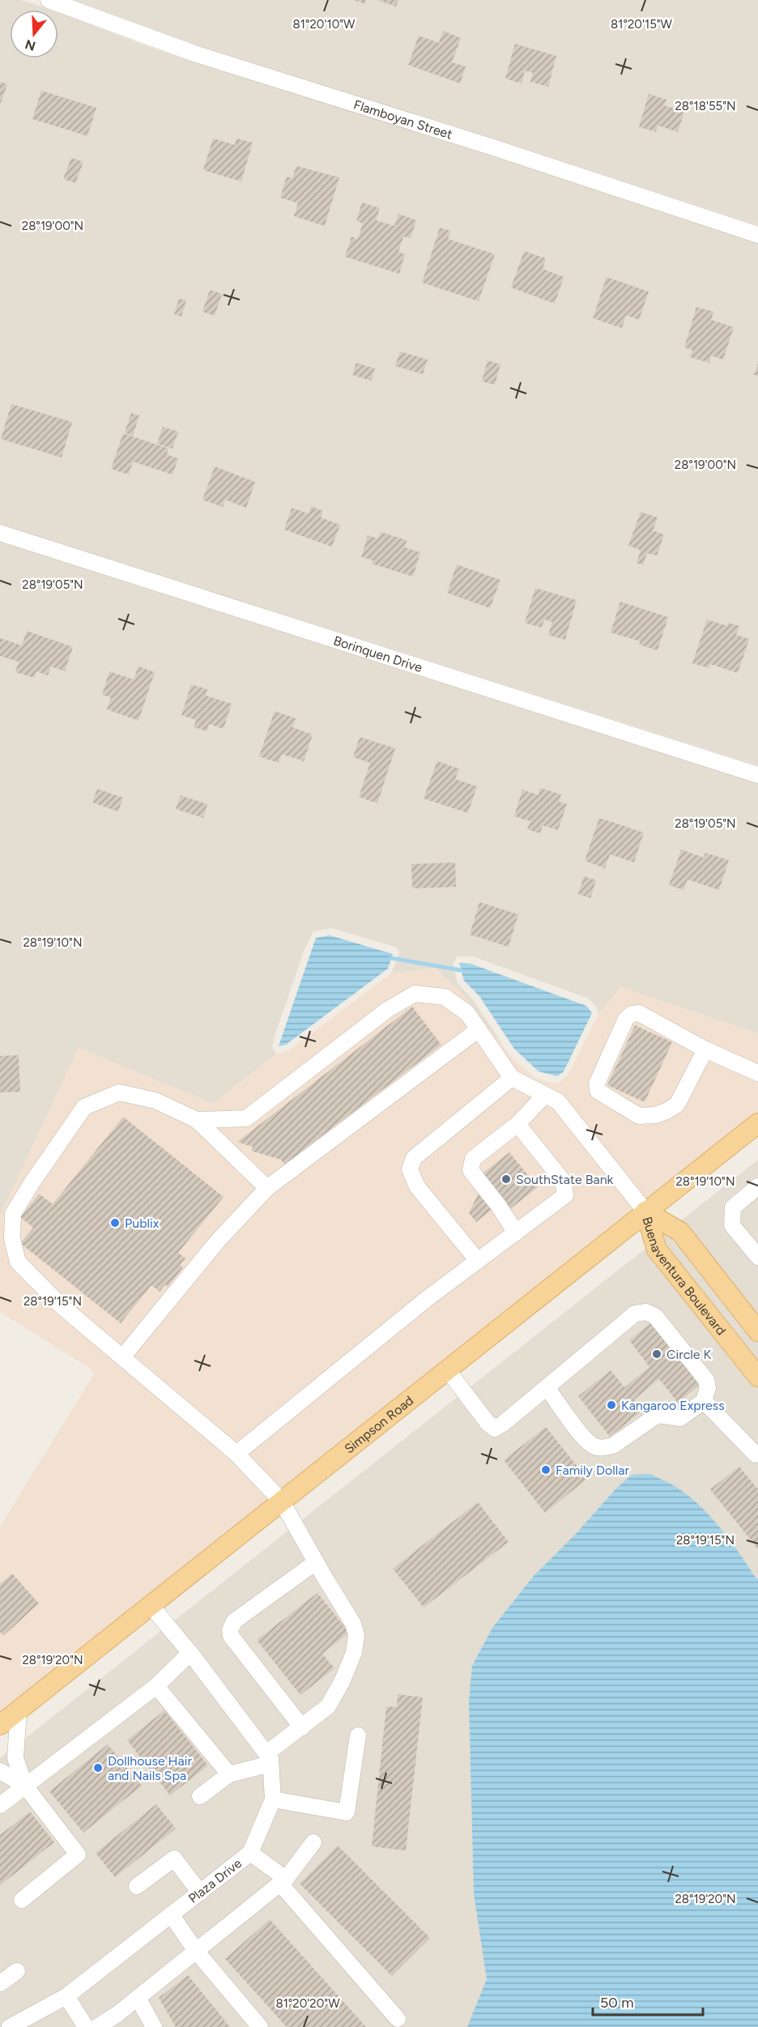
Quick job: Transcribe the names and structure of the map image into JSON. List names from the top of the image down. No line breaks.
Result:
{"streets":{"main road":["Buenaventura Boulevard","Simpson Road"],"street":["Flamboyan Street","Borinquen Drive","Plaza Drive"]},"crossings":[["Buenaventura Boulevard","Simpson Road"]],"places":["SouthState Bank","Publix","Circle K","Kangaroo Express","Family Dollar","Dollhouse Hair and Nails Spa"],"scale_bar":"50 m","north":"bottom","coordinates":["81°20'10\"W","81°20'15\"W","28°18'55\"N","28°19'00\"N","28°19'05\"N","28°19'10\"N","28°19'15\"N","28°19'20\"N","81°20'20\"W"]}
